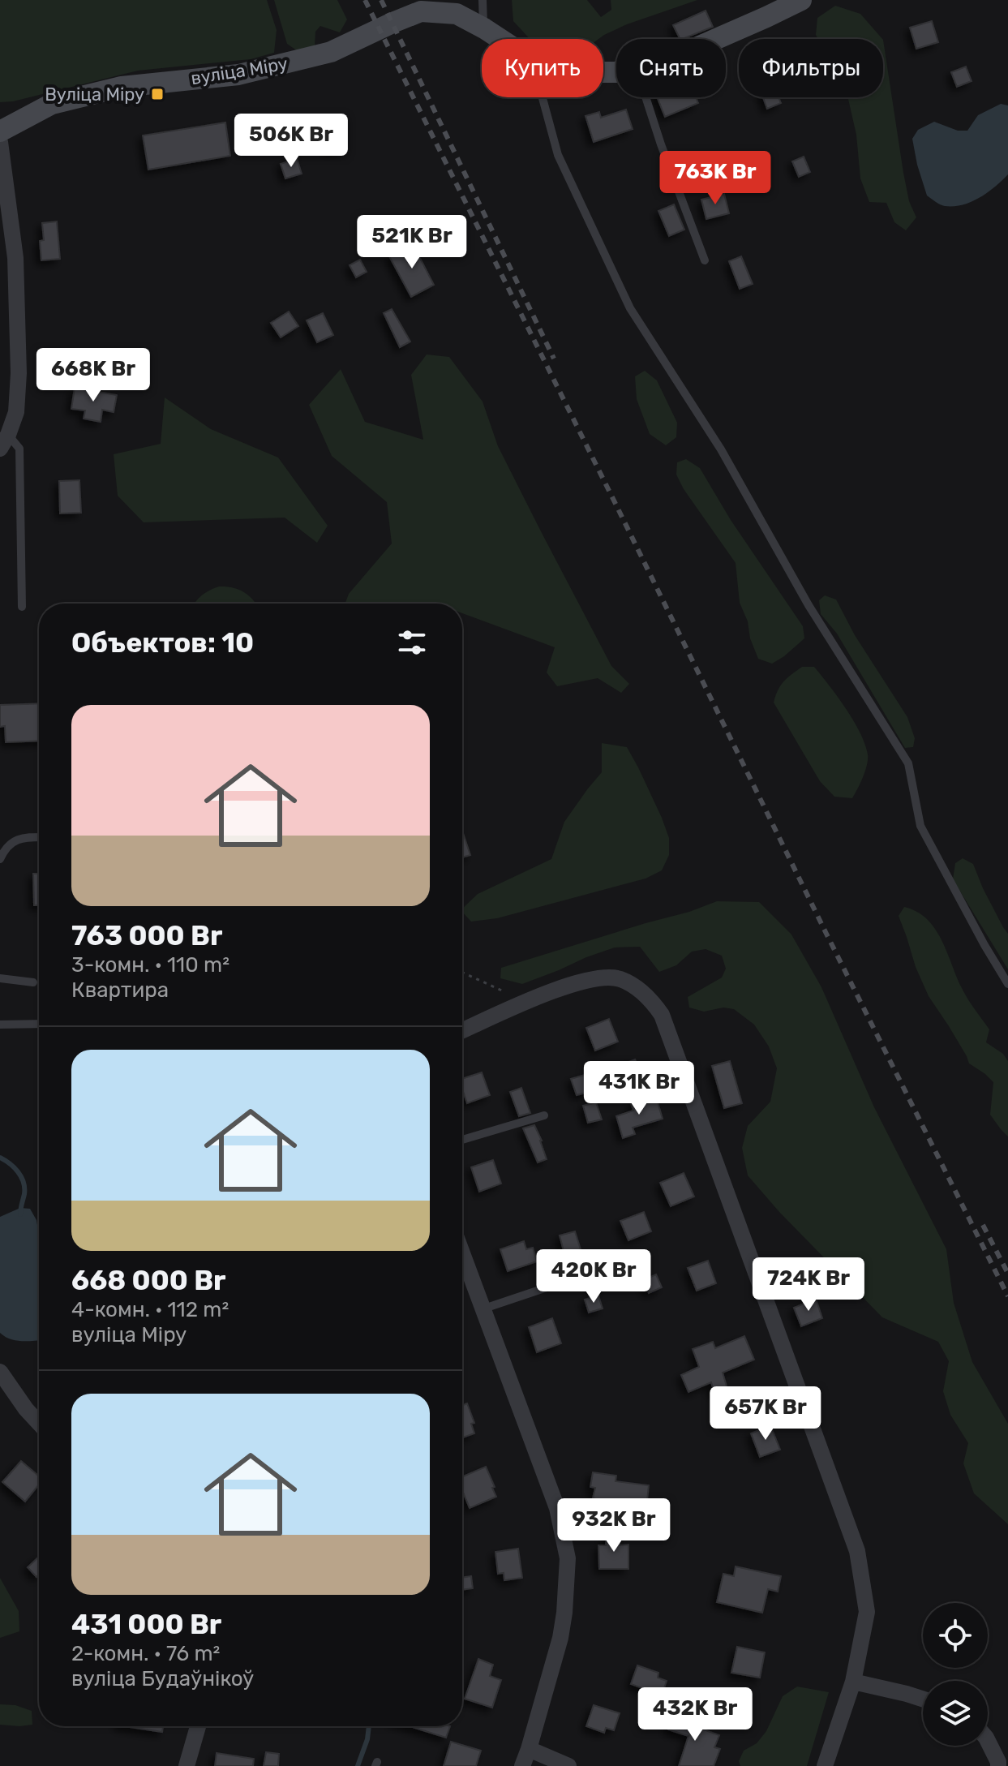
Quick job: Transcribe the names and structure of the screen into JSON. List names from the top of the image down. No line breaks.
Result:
{"streets":{"street":["вуліца Міру"]},"places":{"transit":["Вуліца Міру"]},"page":{"chip":["Купить","Снять","Фильтры"],"price":["506K Br","763K Br","521K Br","668K Br","431K Br","420K Br","724K Br","657K Br","932K Br","432K Br"],"heading":"Объектов: 10","list":[{"name":"763 000 Br","note":"3-комн. · 110 m² · Квартира"},{"name":"668 000 Br","note":"4-комн. · 112 m² · вуліца Міру"},{"name":"431 000 Br","note":"2-комн. · 76 m² · вуліца Будаўнікоў"}]}}
